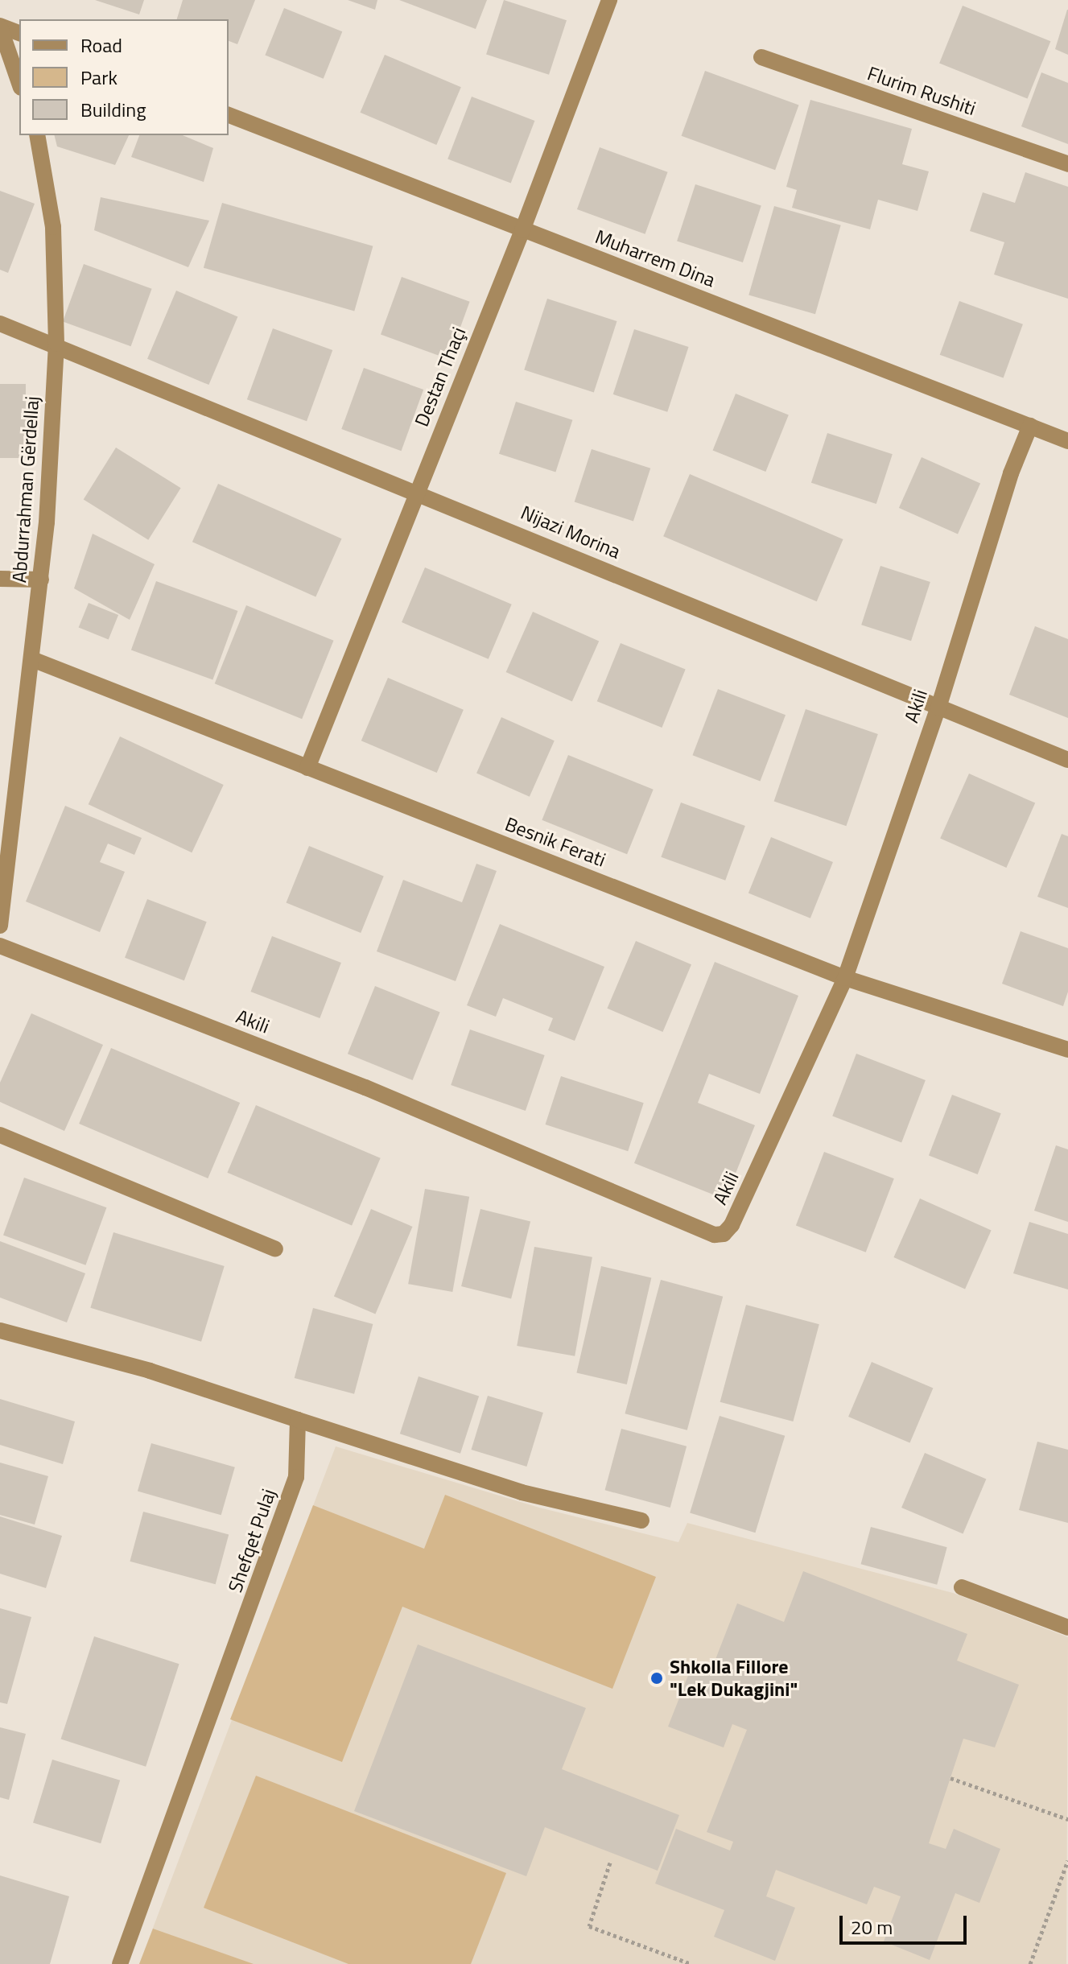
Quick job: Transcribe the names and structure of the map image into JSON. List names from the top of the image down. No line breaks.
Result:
{"streets":{"street":["Flurim Rushiti","Muharrem Dina","Destan Thaçi","Abdurrahman Gërdellaj","Nijazi Morina","Akili","Besnik Ferati","Shefqet Pulaj"]},"crossings":[["Muharrem Dina","Destan Thaçi"],["Muharrem Dina","Akili"],["Destan Thaçi","Nijazi Morina"],["Destan Thaçi","Besnik Ferati"],["Abdurrahman Gërdellaj","Nijazi Morina"],["Abdurrahman Gërdellaj","Besnik Ferati"],["Nijazi Morina","Akili"],["Akili","Besnik Ferati"]],"places":["Shkolla Fillore \"Lek Dukagjini\""],"legend":["Road","Park","Building"],"scale_bar":"20 m"}
